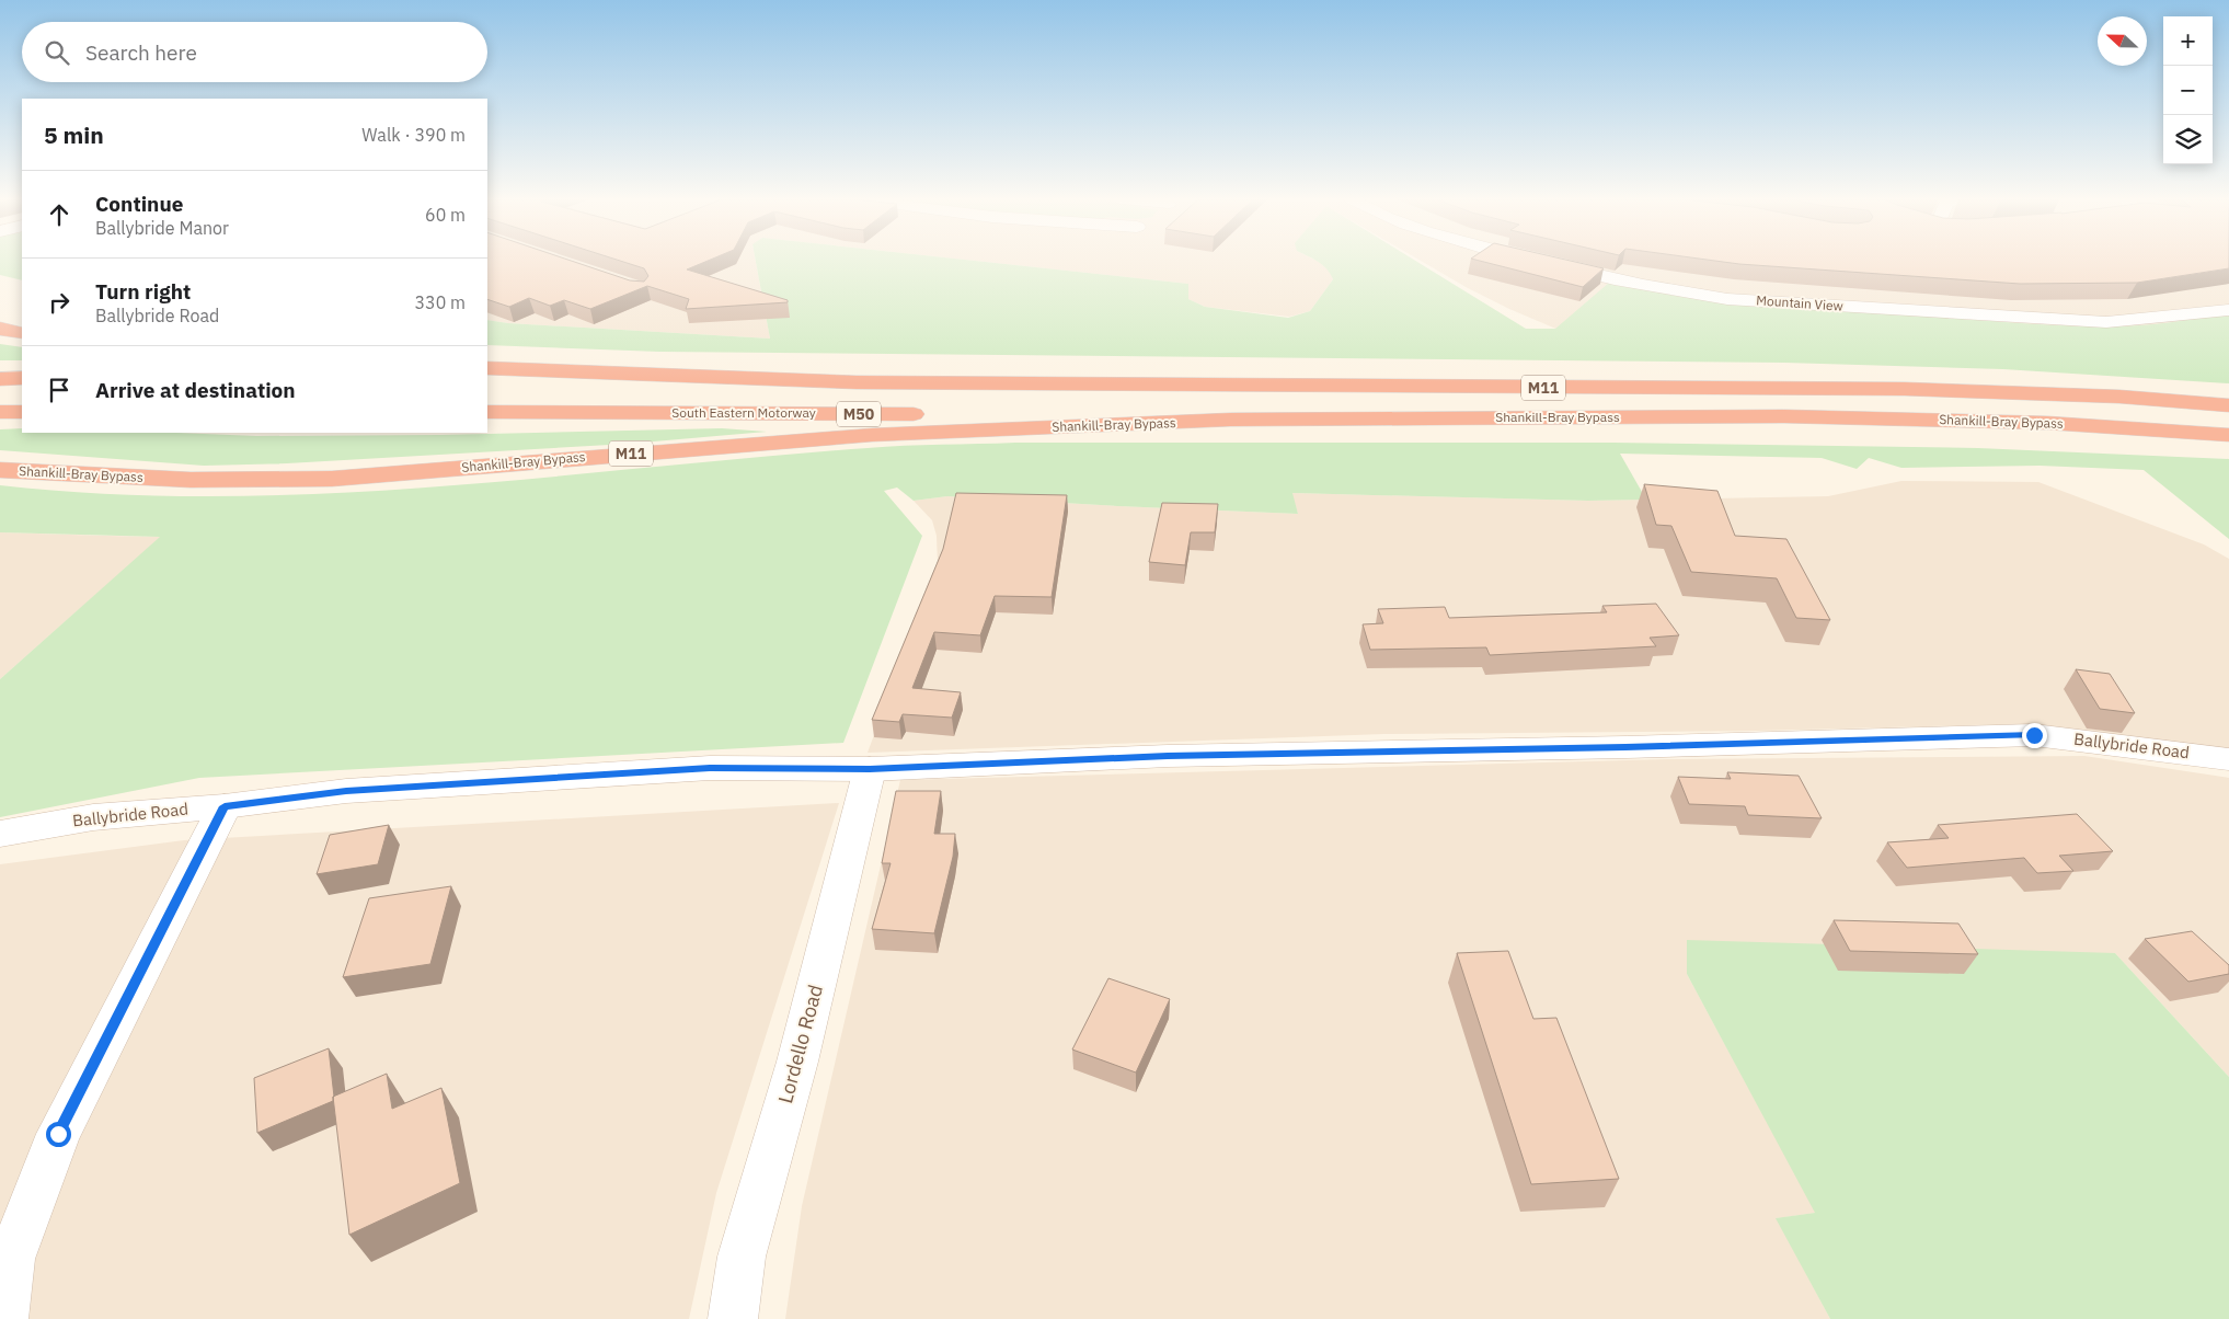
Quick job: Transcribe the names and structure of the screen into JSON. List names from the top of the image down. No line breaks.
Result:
{"streets":{"highway":["M11","South Eastern Motorway","M50","Shankill-Bray Bypass"],"street":["Mountain View","Ballybride Road","Lordello Road"]},"crossings":[["South Eastern Motorway","Shankill-Bray Bypass"],["Ballybride Road","Lordello Road"]],"north":"left","page":{"map_buttons":["+","−"],"search":"Search here","heading":["5 min","Walk · 390 m"],"list":[["Continue","Ballybride Manor","60 m"],["Turn right","Ballybride Road","330 m"],"Arrive at destination"]}}
